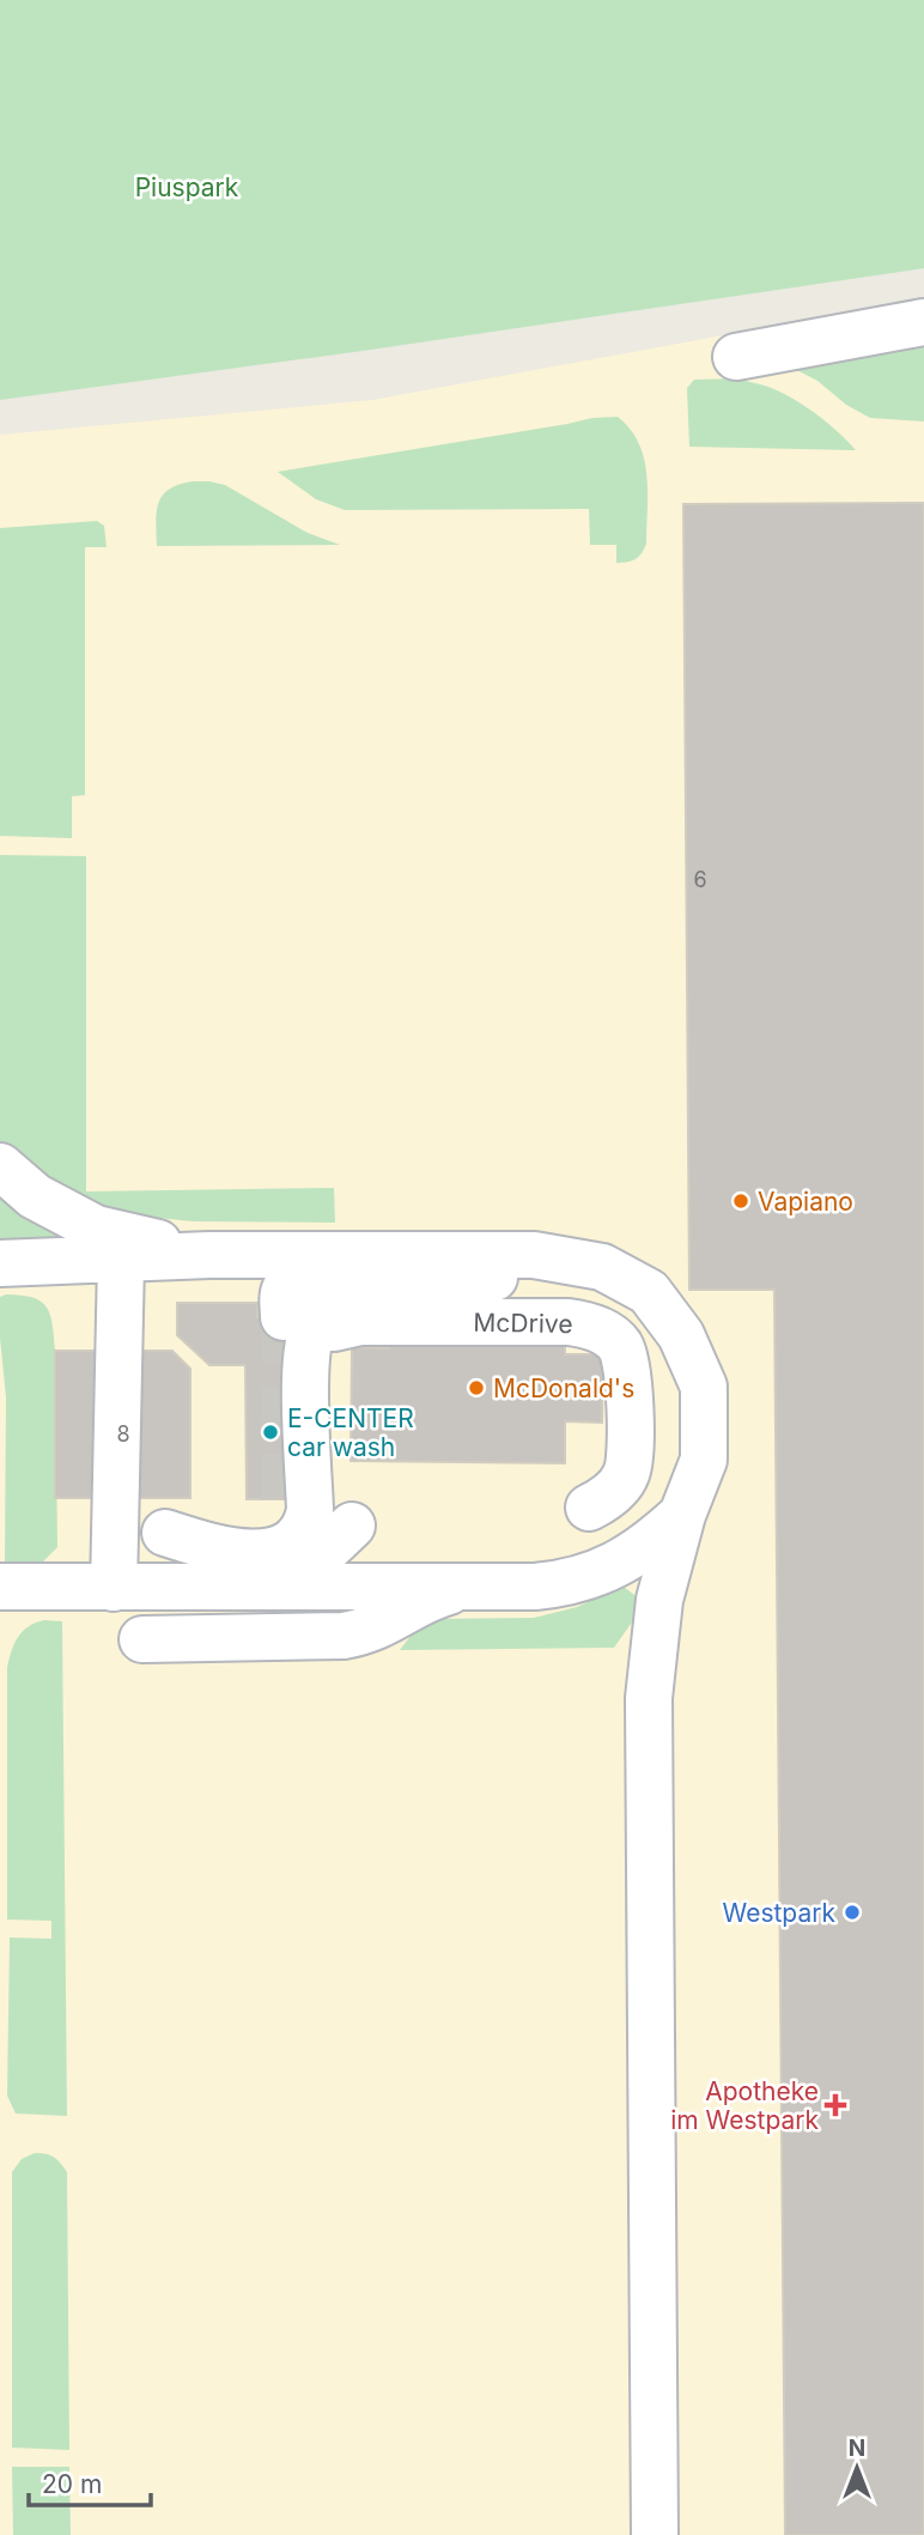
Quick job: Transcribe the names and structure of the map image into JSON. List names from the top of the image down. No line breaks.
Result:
{"streets":{"lane":["McDrive"]},"parks":["Piuspark"],"places":{"other":["Vapiano","McDonald's","E-CENTER car wash","Westpark"],"health":["Apotheke im Westpark"]},"house_numbers":["6","8"],"scale_bar":"20 m","north":"top"}
